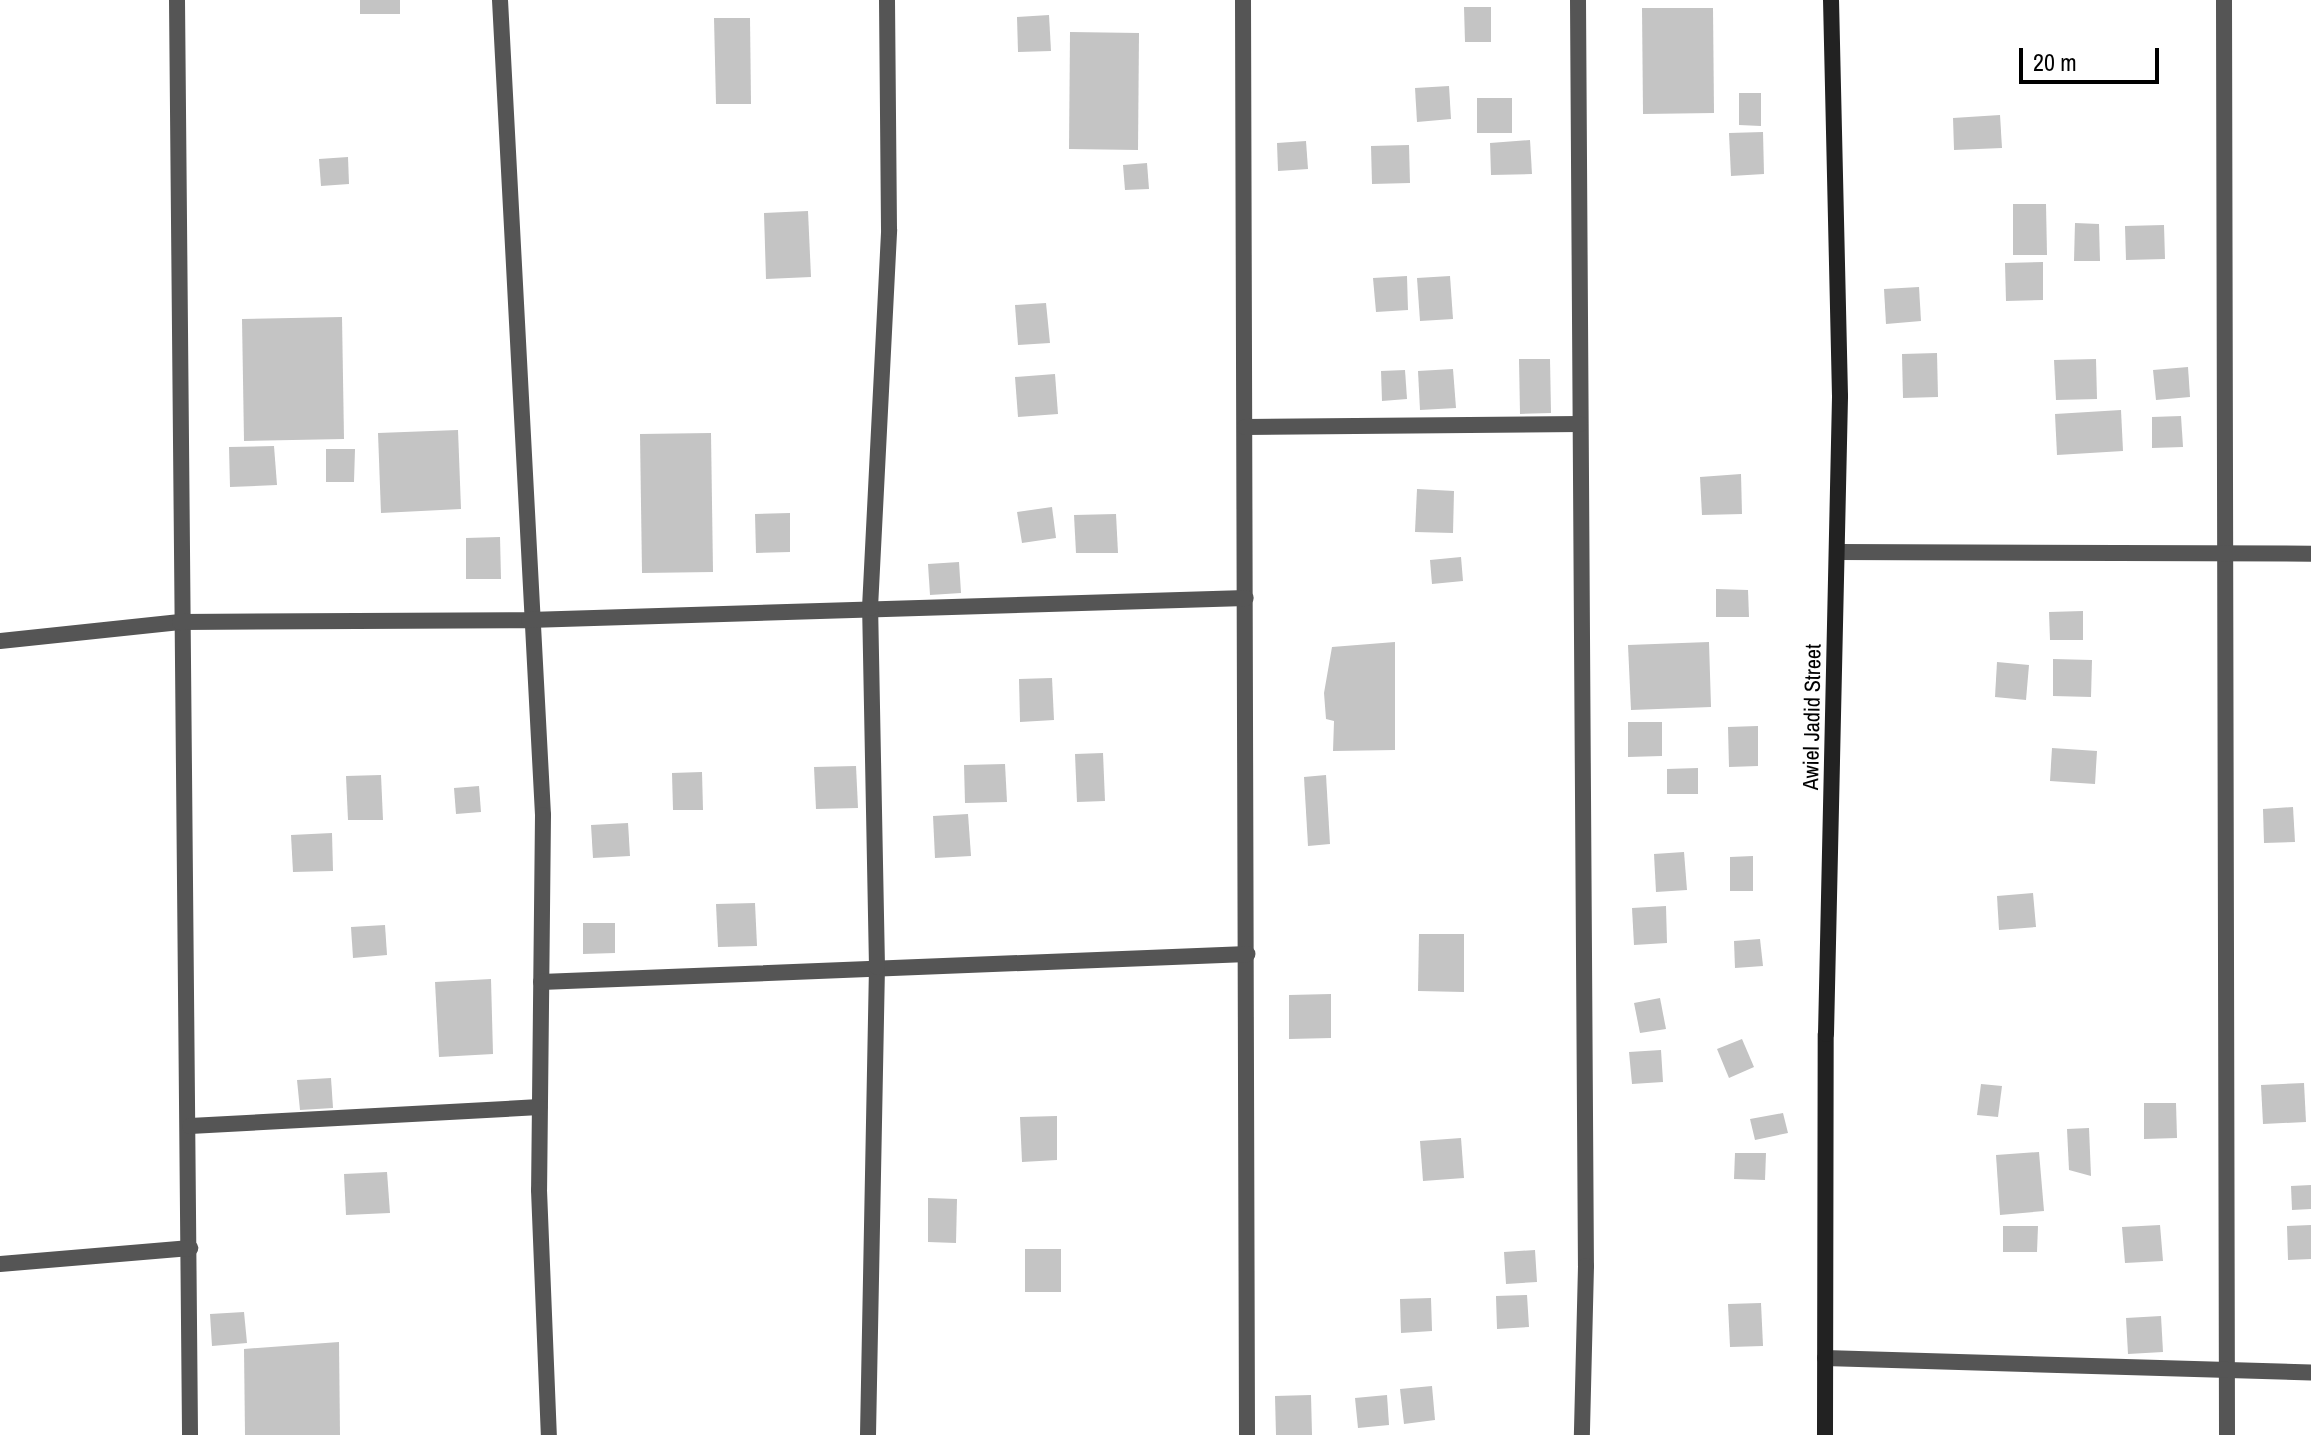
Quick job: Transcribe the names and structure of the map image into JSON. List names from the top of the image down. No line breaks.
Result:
{"streets":{"street":["Awiel Jadid Street"]},"scale_bar":"20 m"}
